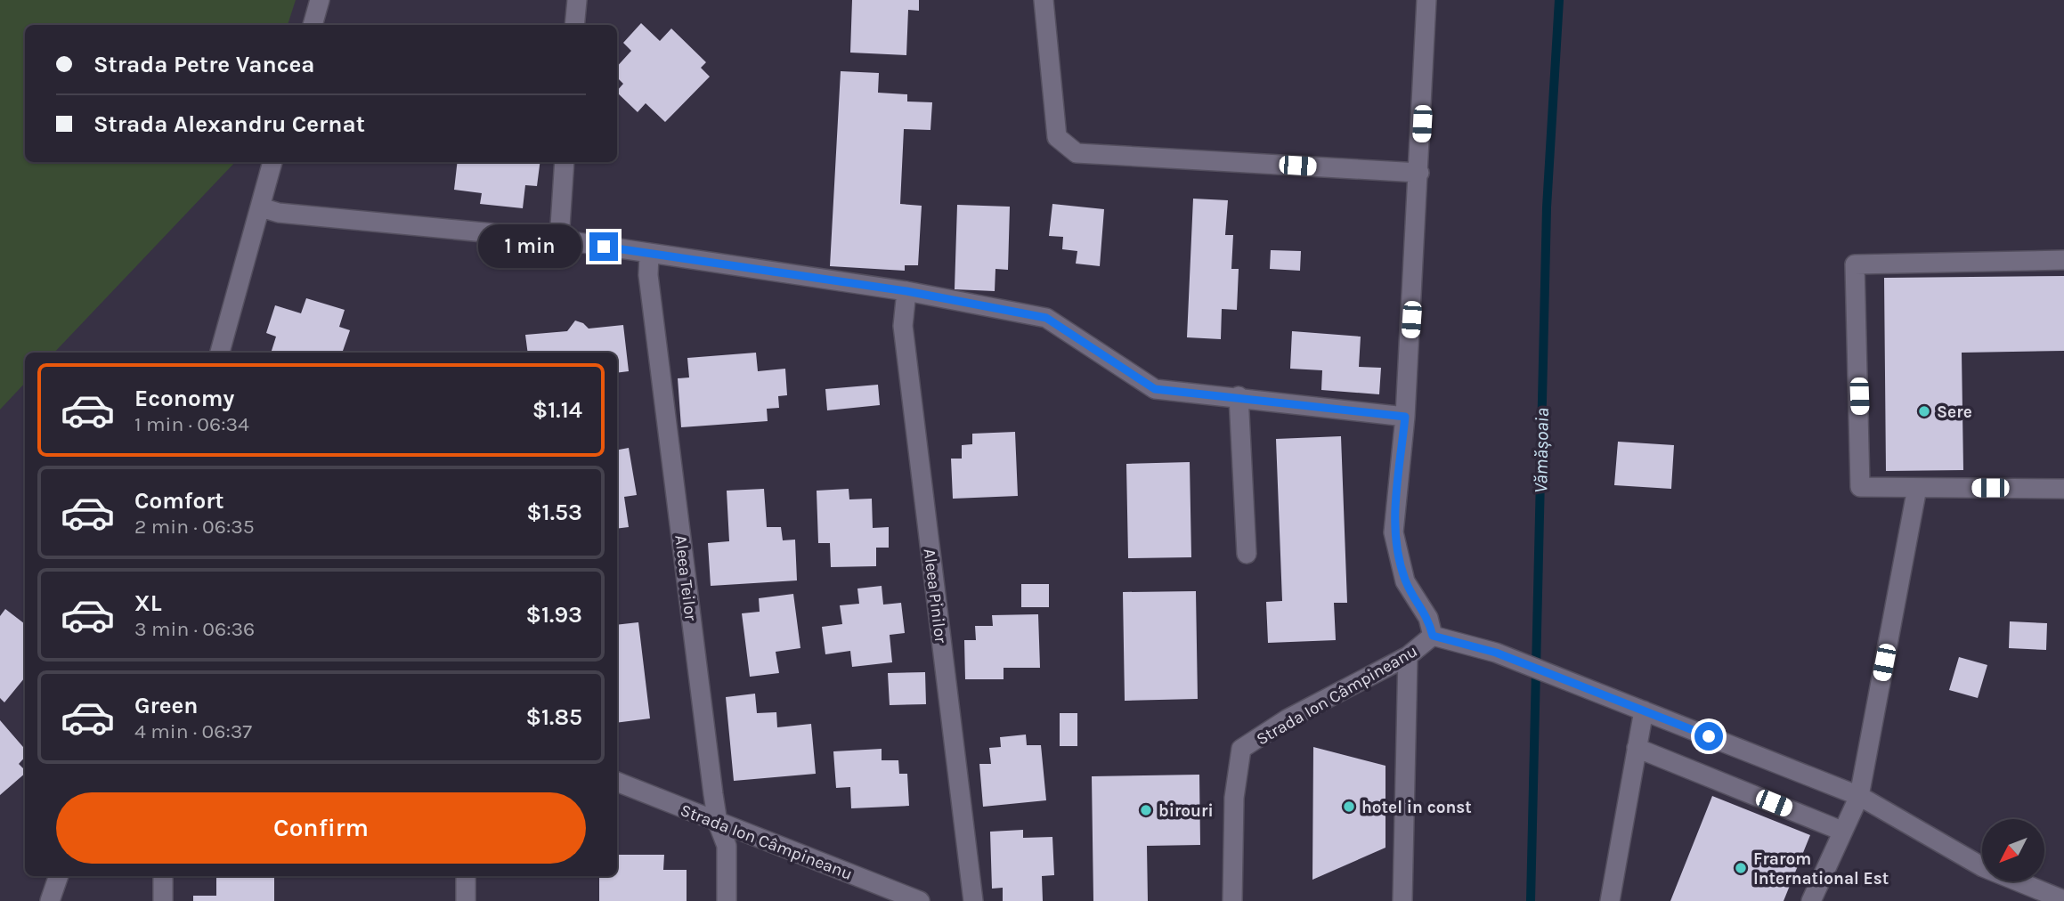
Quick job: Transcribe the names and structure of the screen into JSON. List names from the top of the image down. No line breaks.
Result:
{"streets":{"street":["Aleea Teilor","Aleea Pinilor","Strada Ion Câmpineanu"]},"crossings":[["Aleea Teilor","Strada Ion Câmpineanu"]],"water":["Vămășoaia"],"places":["Sere","hotel in const","birouri","Frarom International Est"],"north":"bottom left","page":{"banner":["Strada Petre Vancea","Strada Alexandru Cernat"],"bubble":"1 min","list":[{"name":"Economy","note":"1 min · 06:34","value":"$1.14"},{"name":"Comfort","note":"2 min · 06:35","value":"$1.53"},{"name":"XL","note":"3 min · 06:36","value":"$1.93"},{"name":"Green","note":"4 min · 06:37","value":"$1.85"}],"buttons":"Confirm"}}
